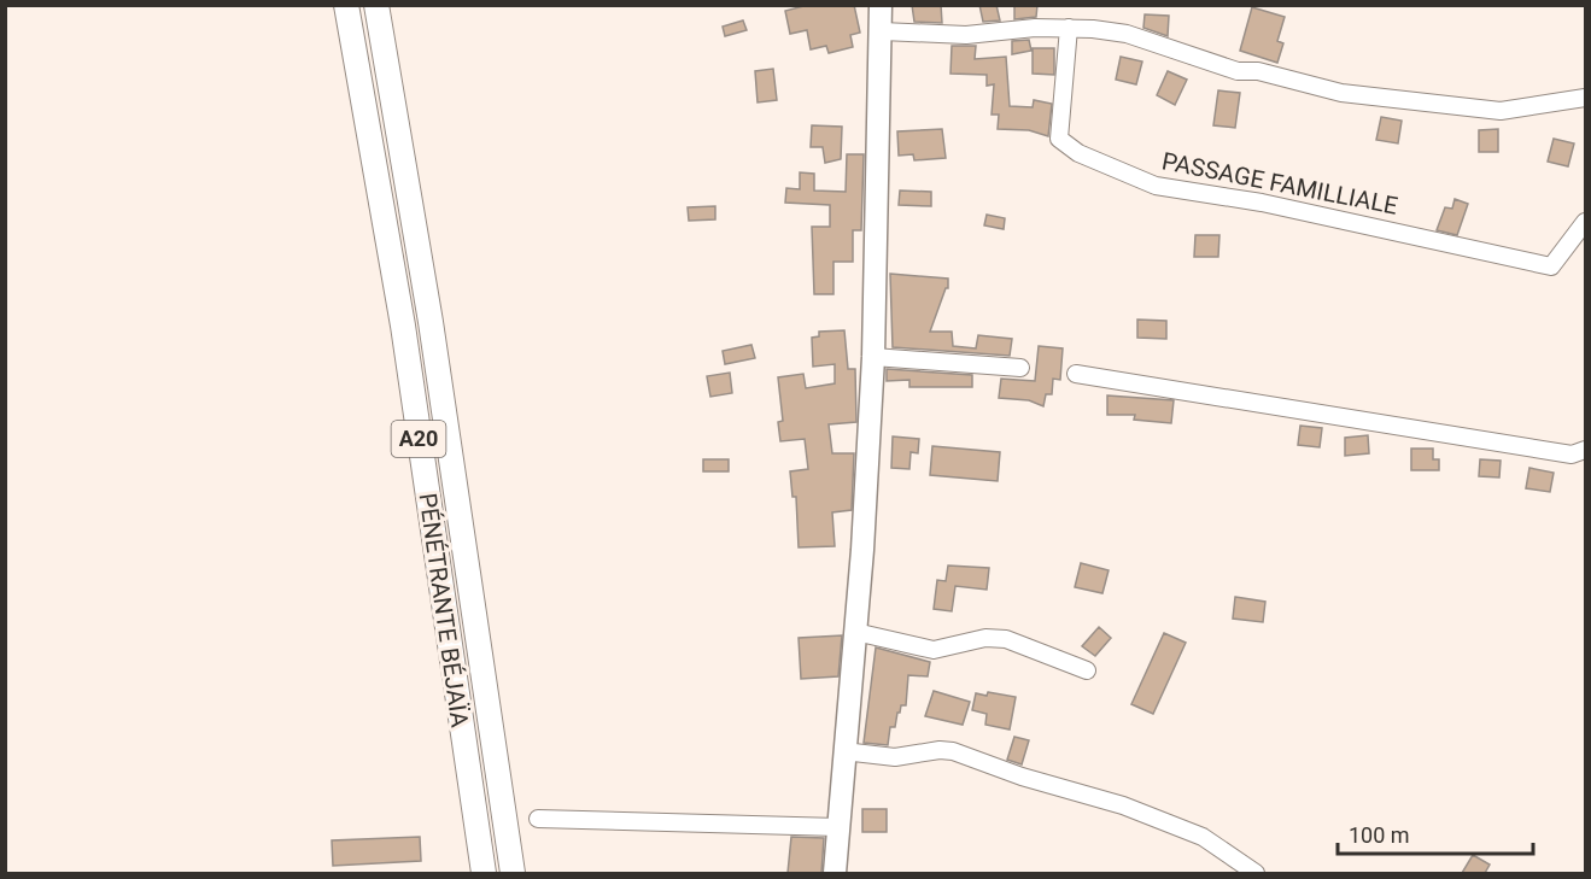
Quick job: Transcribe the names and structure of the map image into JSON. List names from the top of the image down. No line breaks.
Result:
{"streets":{"highway":["A20","PÉNÉTRANTE BÉJAÏA"],"street":["PASSAGE FAMILLIALE"]},"scale_bar":"100 m"}
